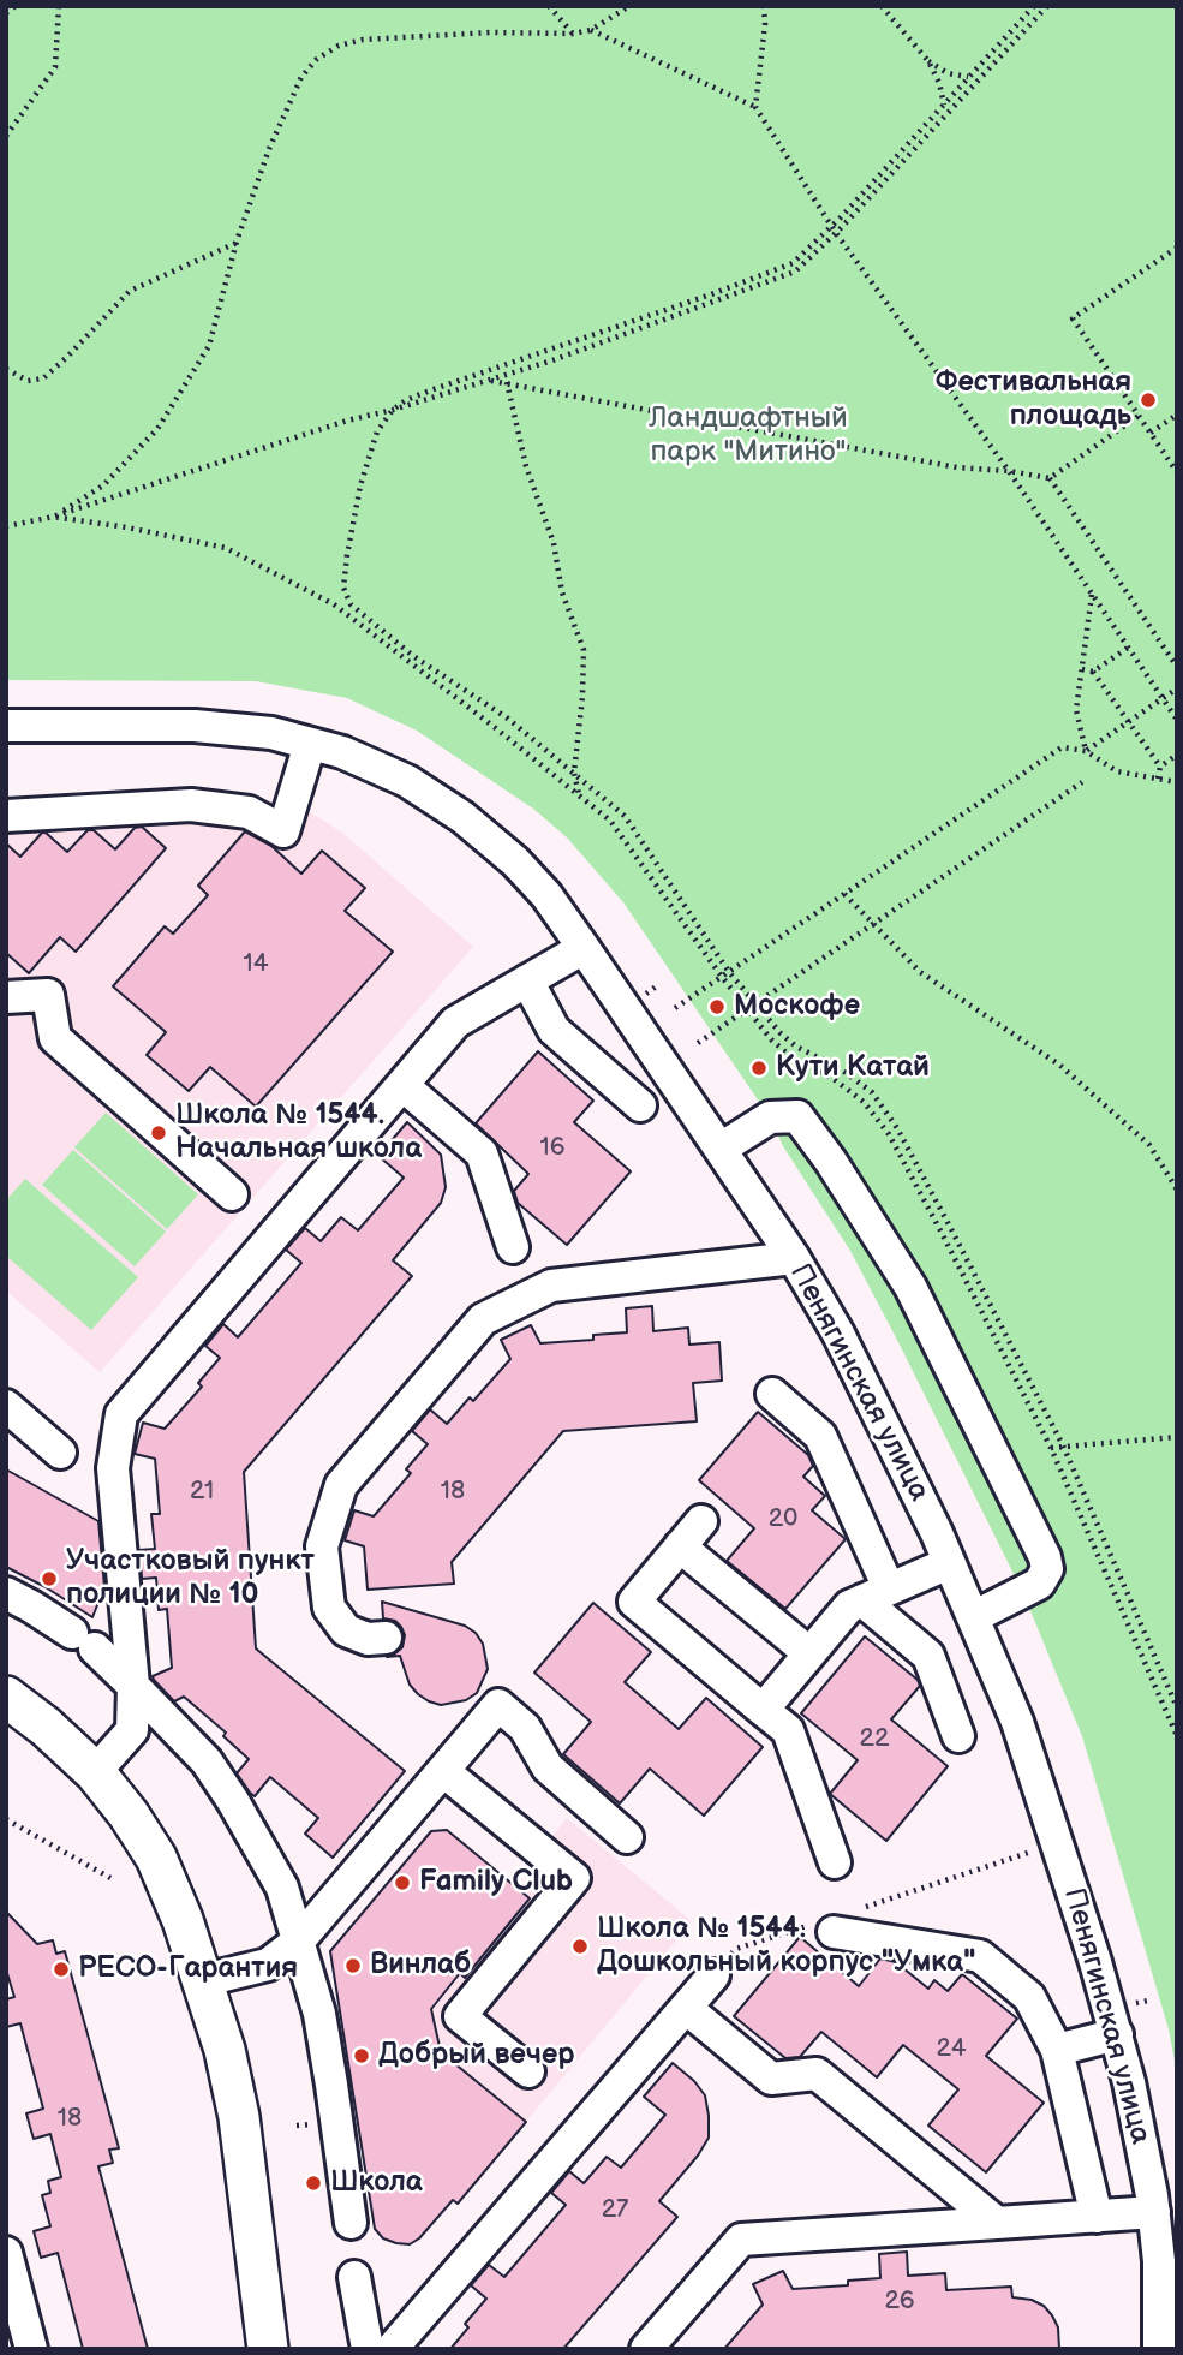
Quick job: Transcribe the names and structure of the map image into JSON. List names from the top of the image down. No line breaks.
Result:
{"streets":{"street":["Пенягинская улица"]},"parks":["Ландшафтный парк \"Митино\""],"places":["Фестивальная площадь","Москофе","Кути Катай","Школа № 1544. Начальная школа","Участковый пункт полиции № 10","Family Club","Школа № 1544. Дошкольный корпус \"Умка\"","Винлаб","РЕСО-Гарантия","Добрый вечер","Школа"],"house_numbers":["14","16","21","18","20","22","24","18","27","26"]}
